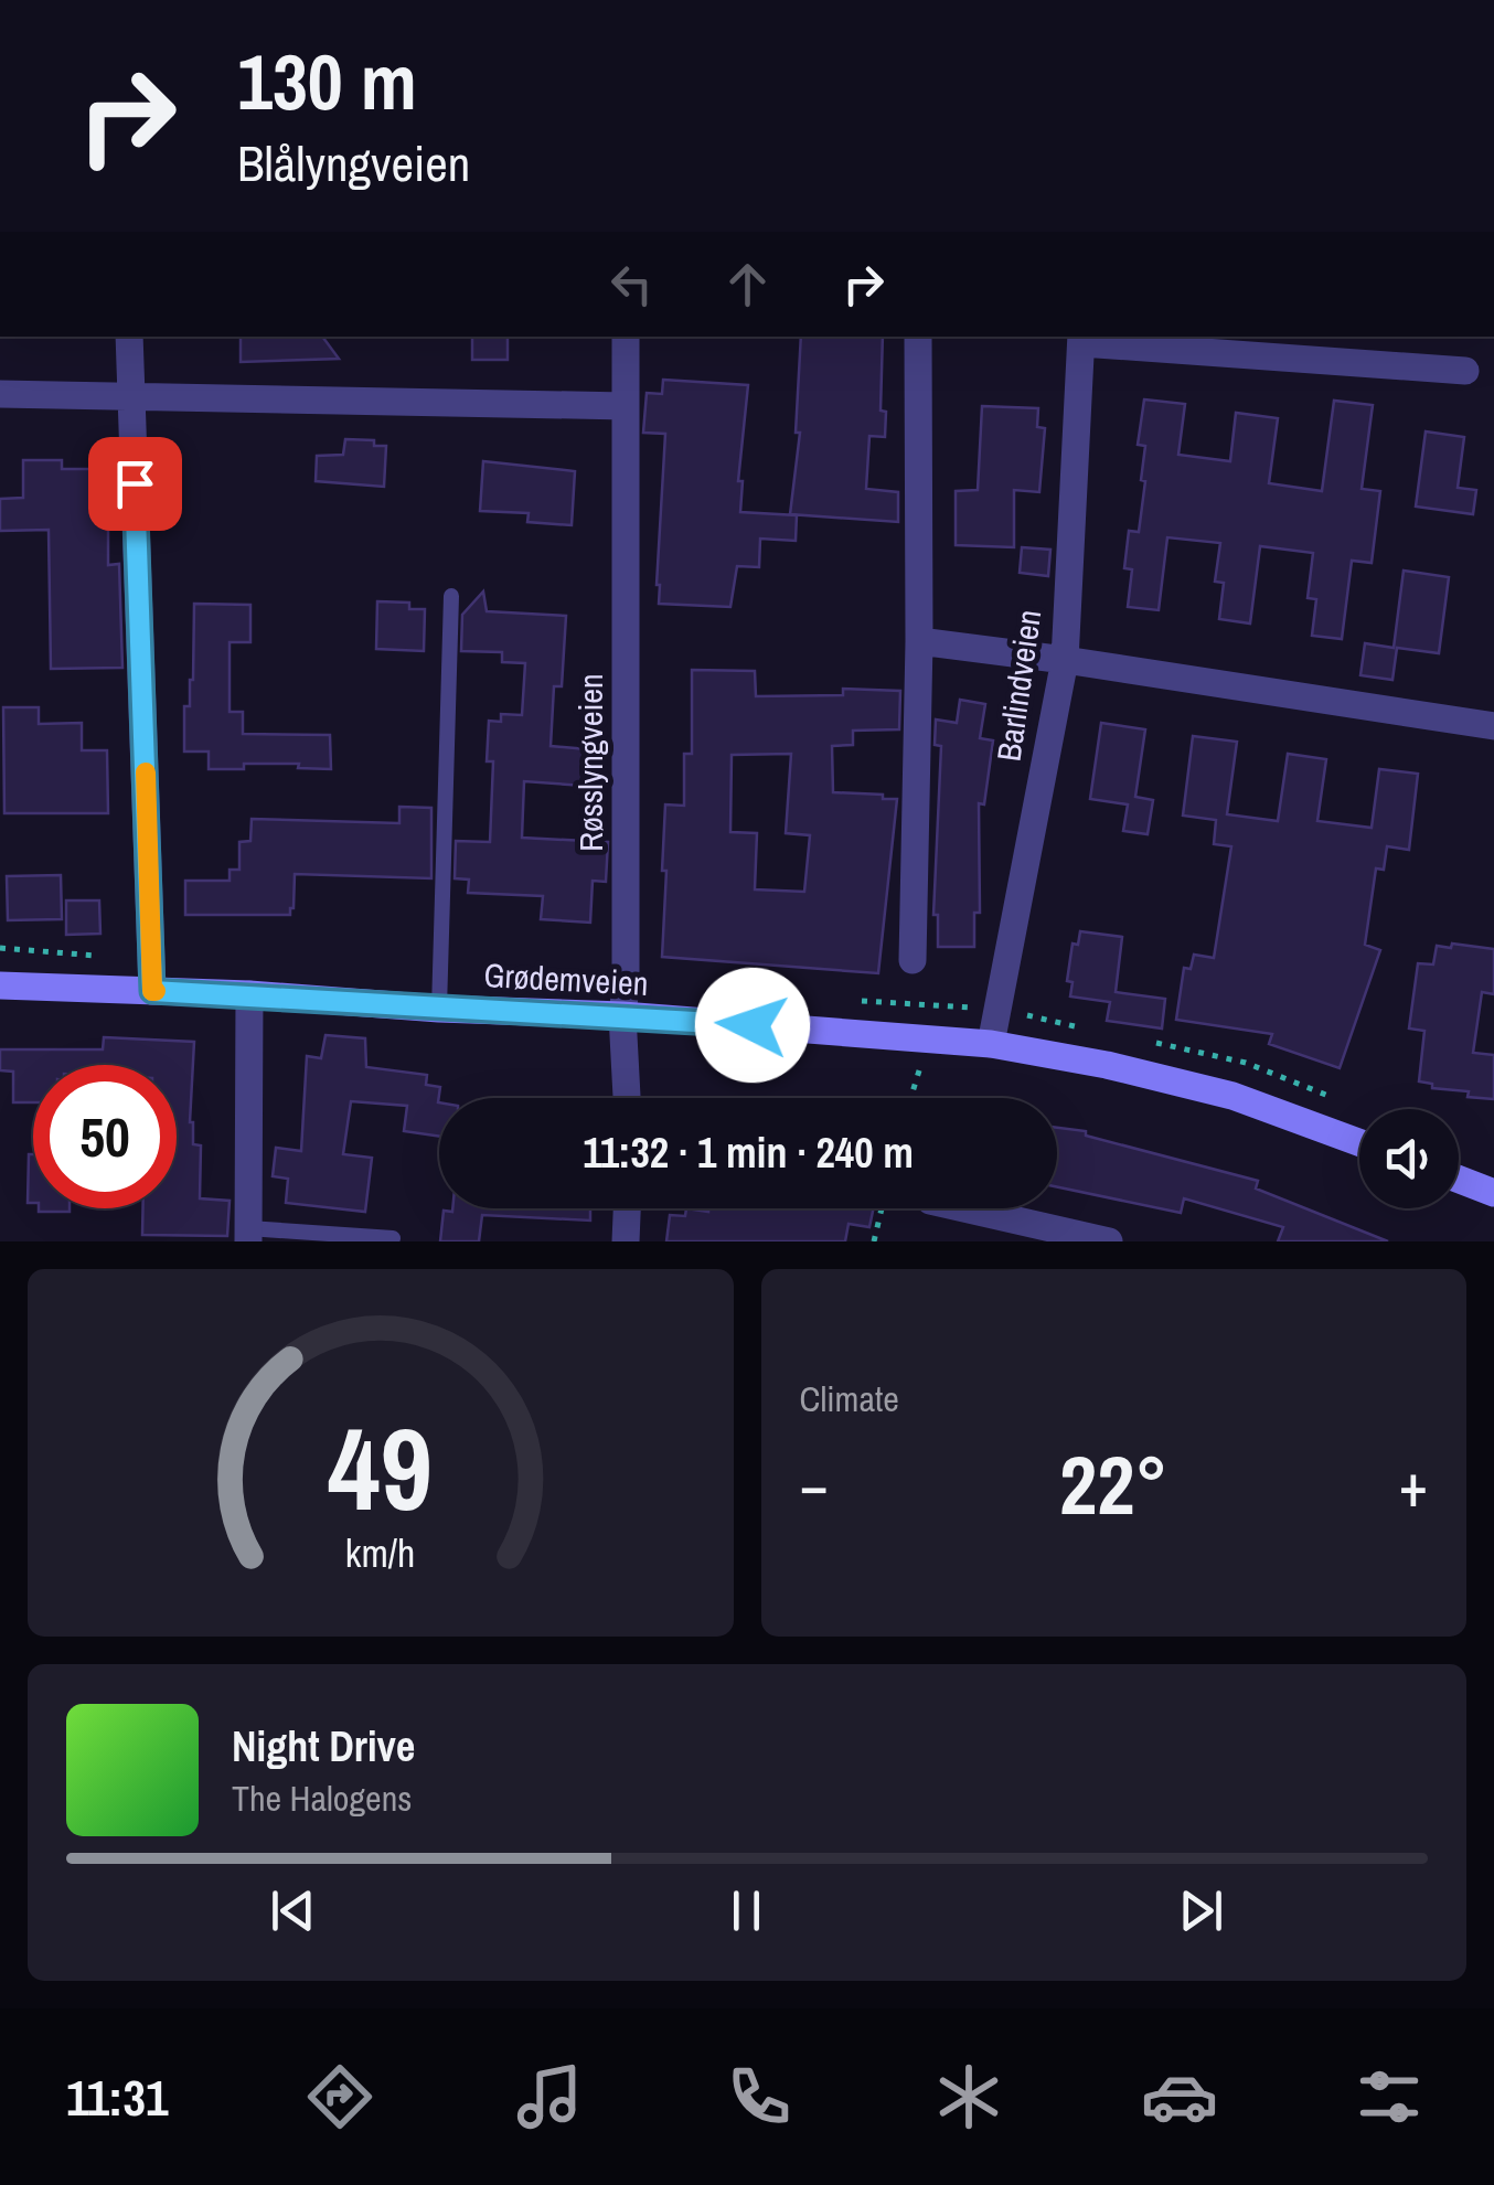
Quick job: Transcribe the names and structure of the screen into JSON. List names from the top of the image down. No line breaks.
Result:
{"streets":{"main road":["Grødemveien"],"street":["Barlindveien","Røsslyngveien"]},"crossings":[["Barlindveien","Grødemveien"],["Røsslyngveien","Grødemveien"]],"page":{"turn":["130 m","Blålyngveien"],"limit":"50","trip":"11:32 · 1 min · 240 m","tile":"Climate","heat":["−","22°","+"],"song":["Night Drive","The Halogens"],"tabs":"11:31","gauge":["49","km/h"]}}
